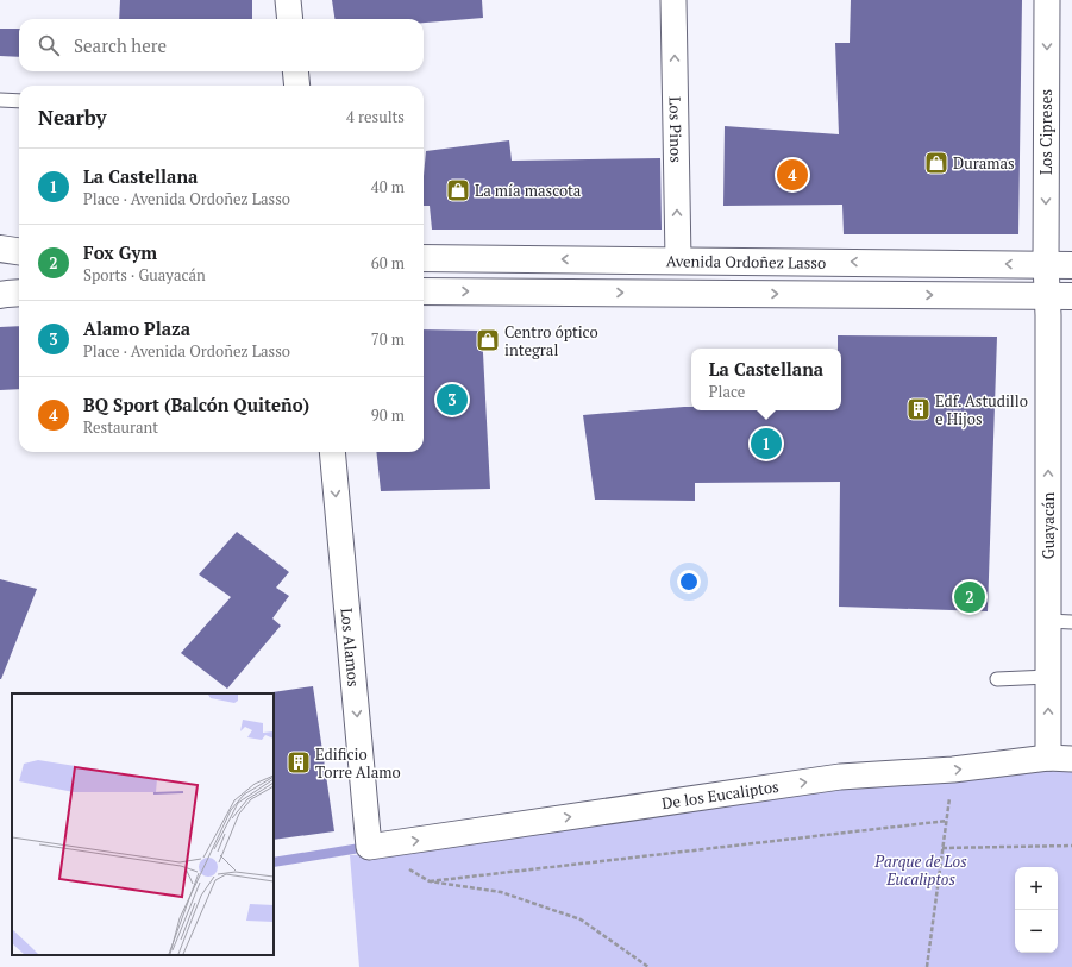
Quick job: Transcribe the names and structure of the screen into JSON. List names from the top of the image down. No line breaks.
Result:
{"streets":{"main road":["Avenida Ordoñez Lasso"],"street":["Los Pinos","Los Cipreses","Guayacán","Los Alamos","De los Eucaliptos"]},"crossings":[["Los Pinos","Avenida Ordoñez Lasso"],["Los Cipreses","Avenida Ordoñez Lasso"],["Los Cipreses","Guayacán"],["Avenida Ordoñez Lasso","Guayacán"],["Guayacán","De los Eucaliptos"],["Los Alamos","De los Eucaliptos"]],"one_way":["Los Pinos","Los Cipreses","Guayacán","Los Alamos","De los Eucaliptos"],"parks":["Parque de Los Eucaliptos"],"places":{"shop":["Duramas","La mía mascota","Centro óptico integral"],"building":["Edf. Astudillo e Hijos","Edificio Torre Alamo"]},"page":{"search":"Search here","heading":["Nearby","4 results"],"list":[{"mark":"1","name":"La Castellana","note":"Place · Avenida Ordoñez Lasso","value":"40 m"},{"mark":"2","name":"Fox Gym","note":"Sports · Guayacán","value":"60 m"},{"mark":"3","name":"Alamo Plaza","note":"Place · Avenida Ordoñez Lasso","value":"70 m"},{"mark":"4","name":"BQ Sport (Balcón Quiteño)","note":"Restaurant","value":"90 m"}],"pins":["4","3","1","2"],"popup":["La Castellana","Place"],"map_buttons":["+","−"]}}
